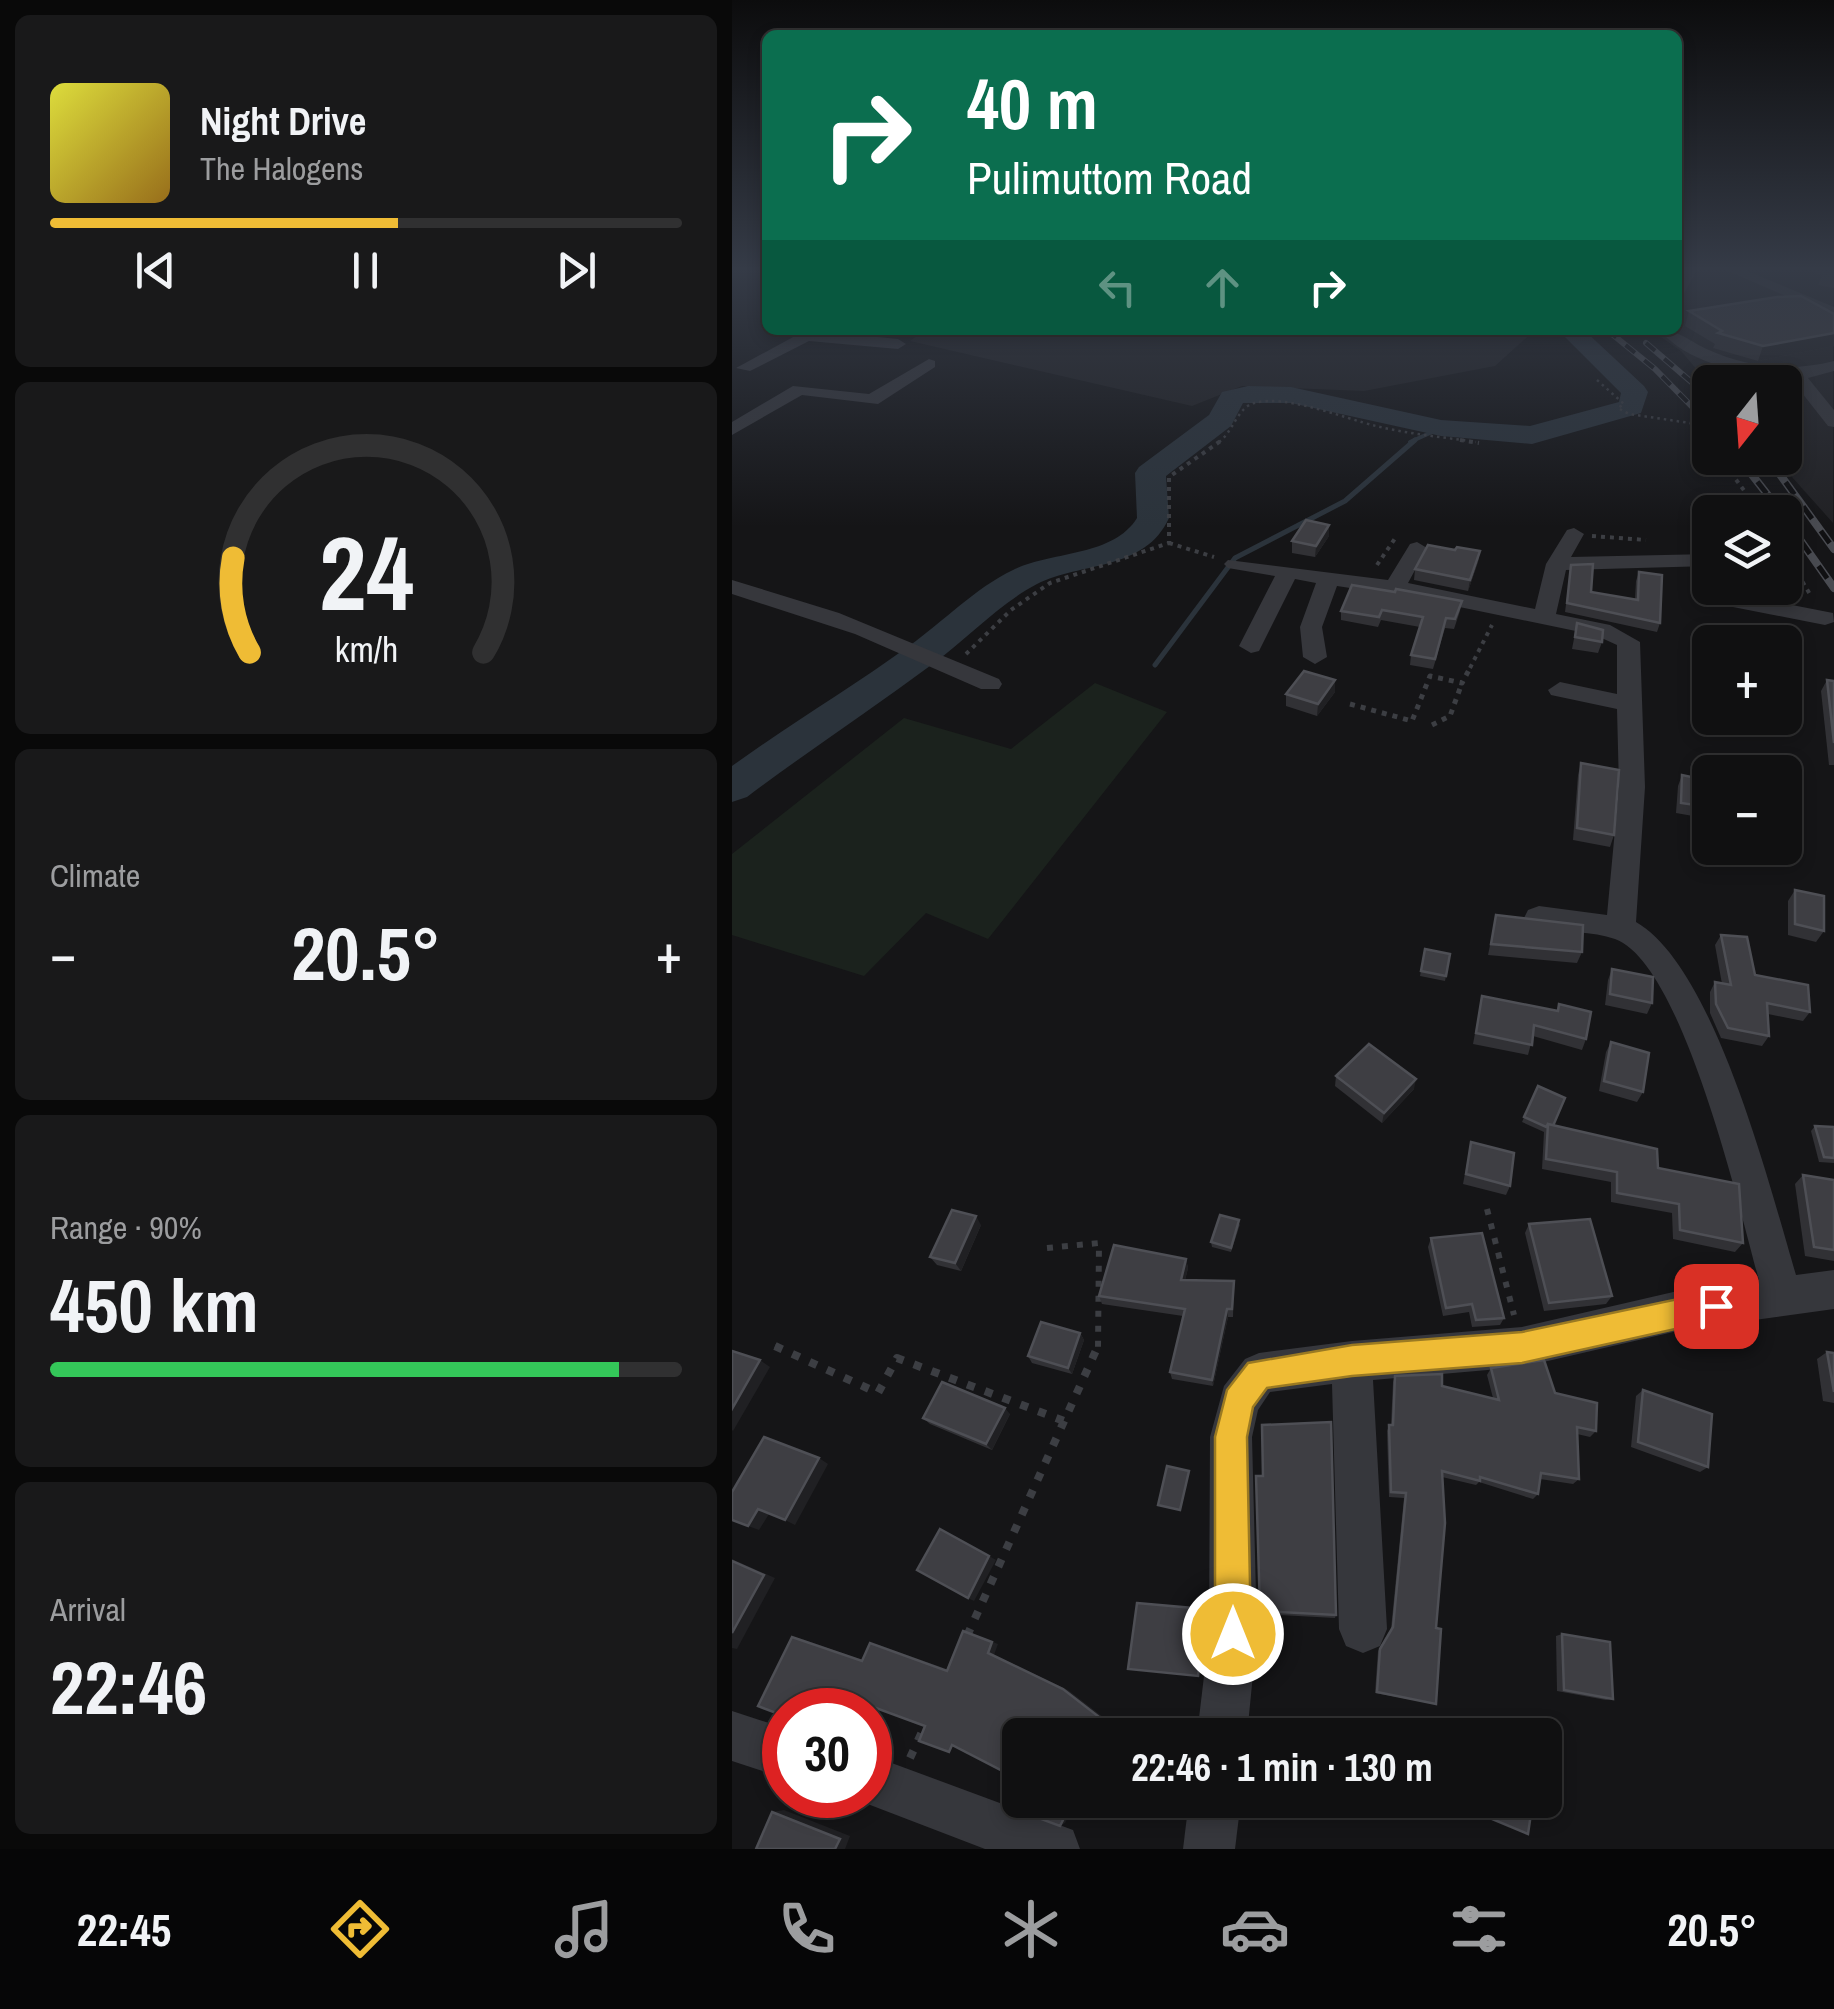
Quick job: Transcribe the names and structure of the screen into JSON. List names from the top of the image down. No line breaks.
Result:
{"north":"bottom","page":{"turn":["40 m","Pulimuttom Road"],"song":["Night Drive","The Halogens"],"map_buttons":["+","−"],"tile":["Climate",["Range · 90%","450 km"],["Arrival","22:46"]],"heat":["−","20.5°","+"],"limit":"30","trip":"22:46 · 1 min · 130 m","tabs":["22:45","20.5°"],"gauge":["24","km/h"]}}
